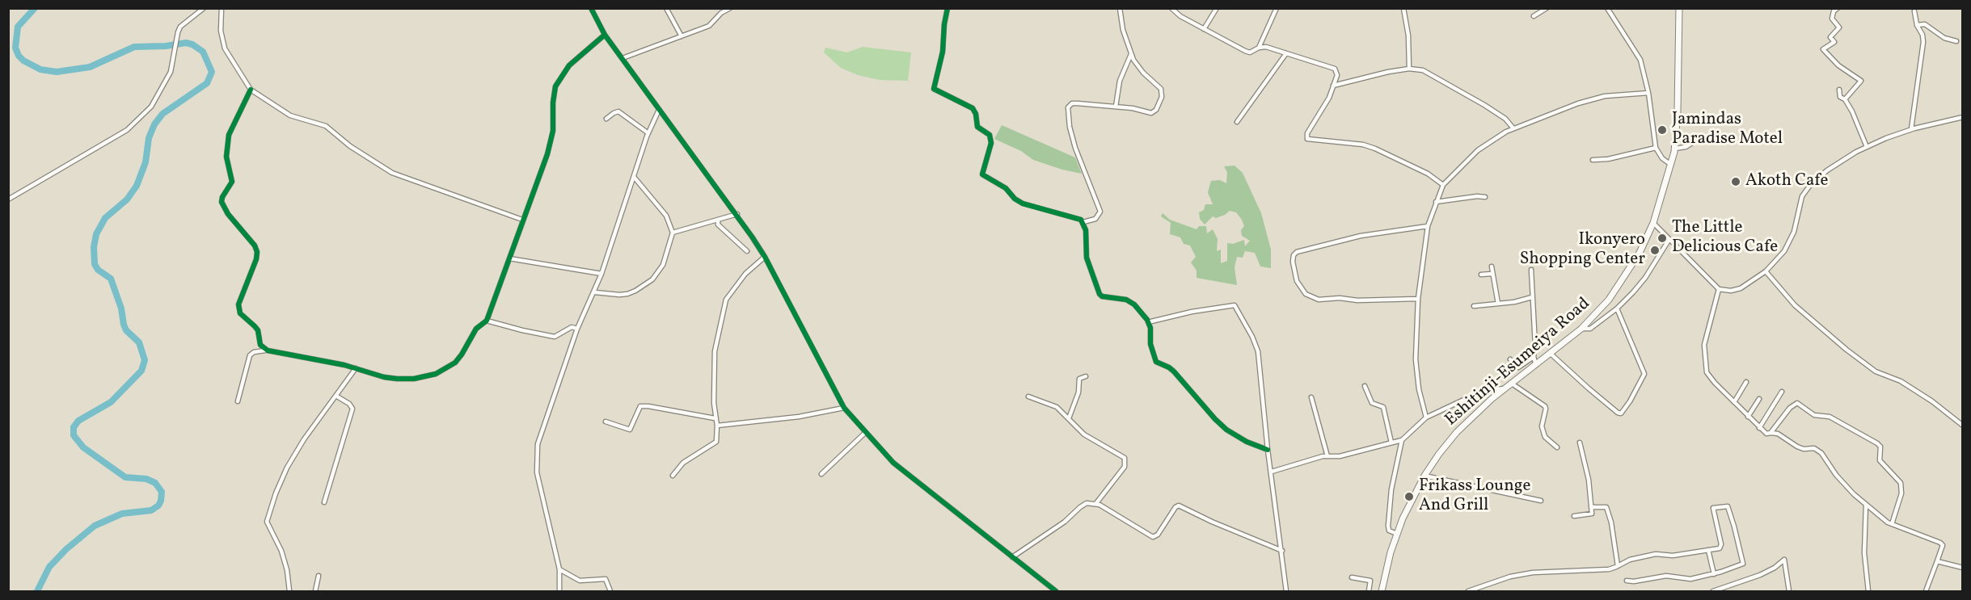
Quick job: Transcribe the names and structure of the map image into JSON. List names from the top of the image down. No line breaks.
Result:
{"streets":{"highway":["Eshitinji-Esumeiya Road"]},"places":["Jamindas Paradise Motel","Akoth Cafe","The Little Delicious Cafe","Ikonyero Shopping Center","Frikass Lounge And Grill"]}
